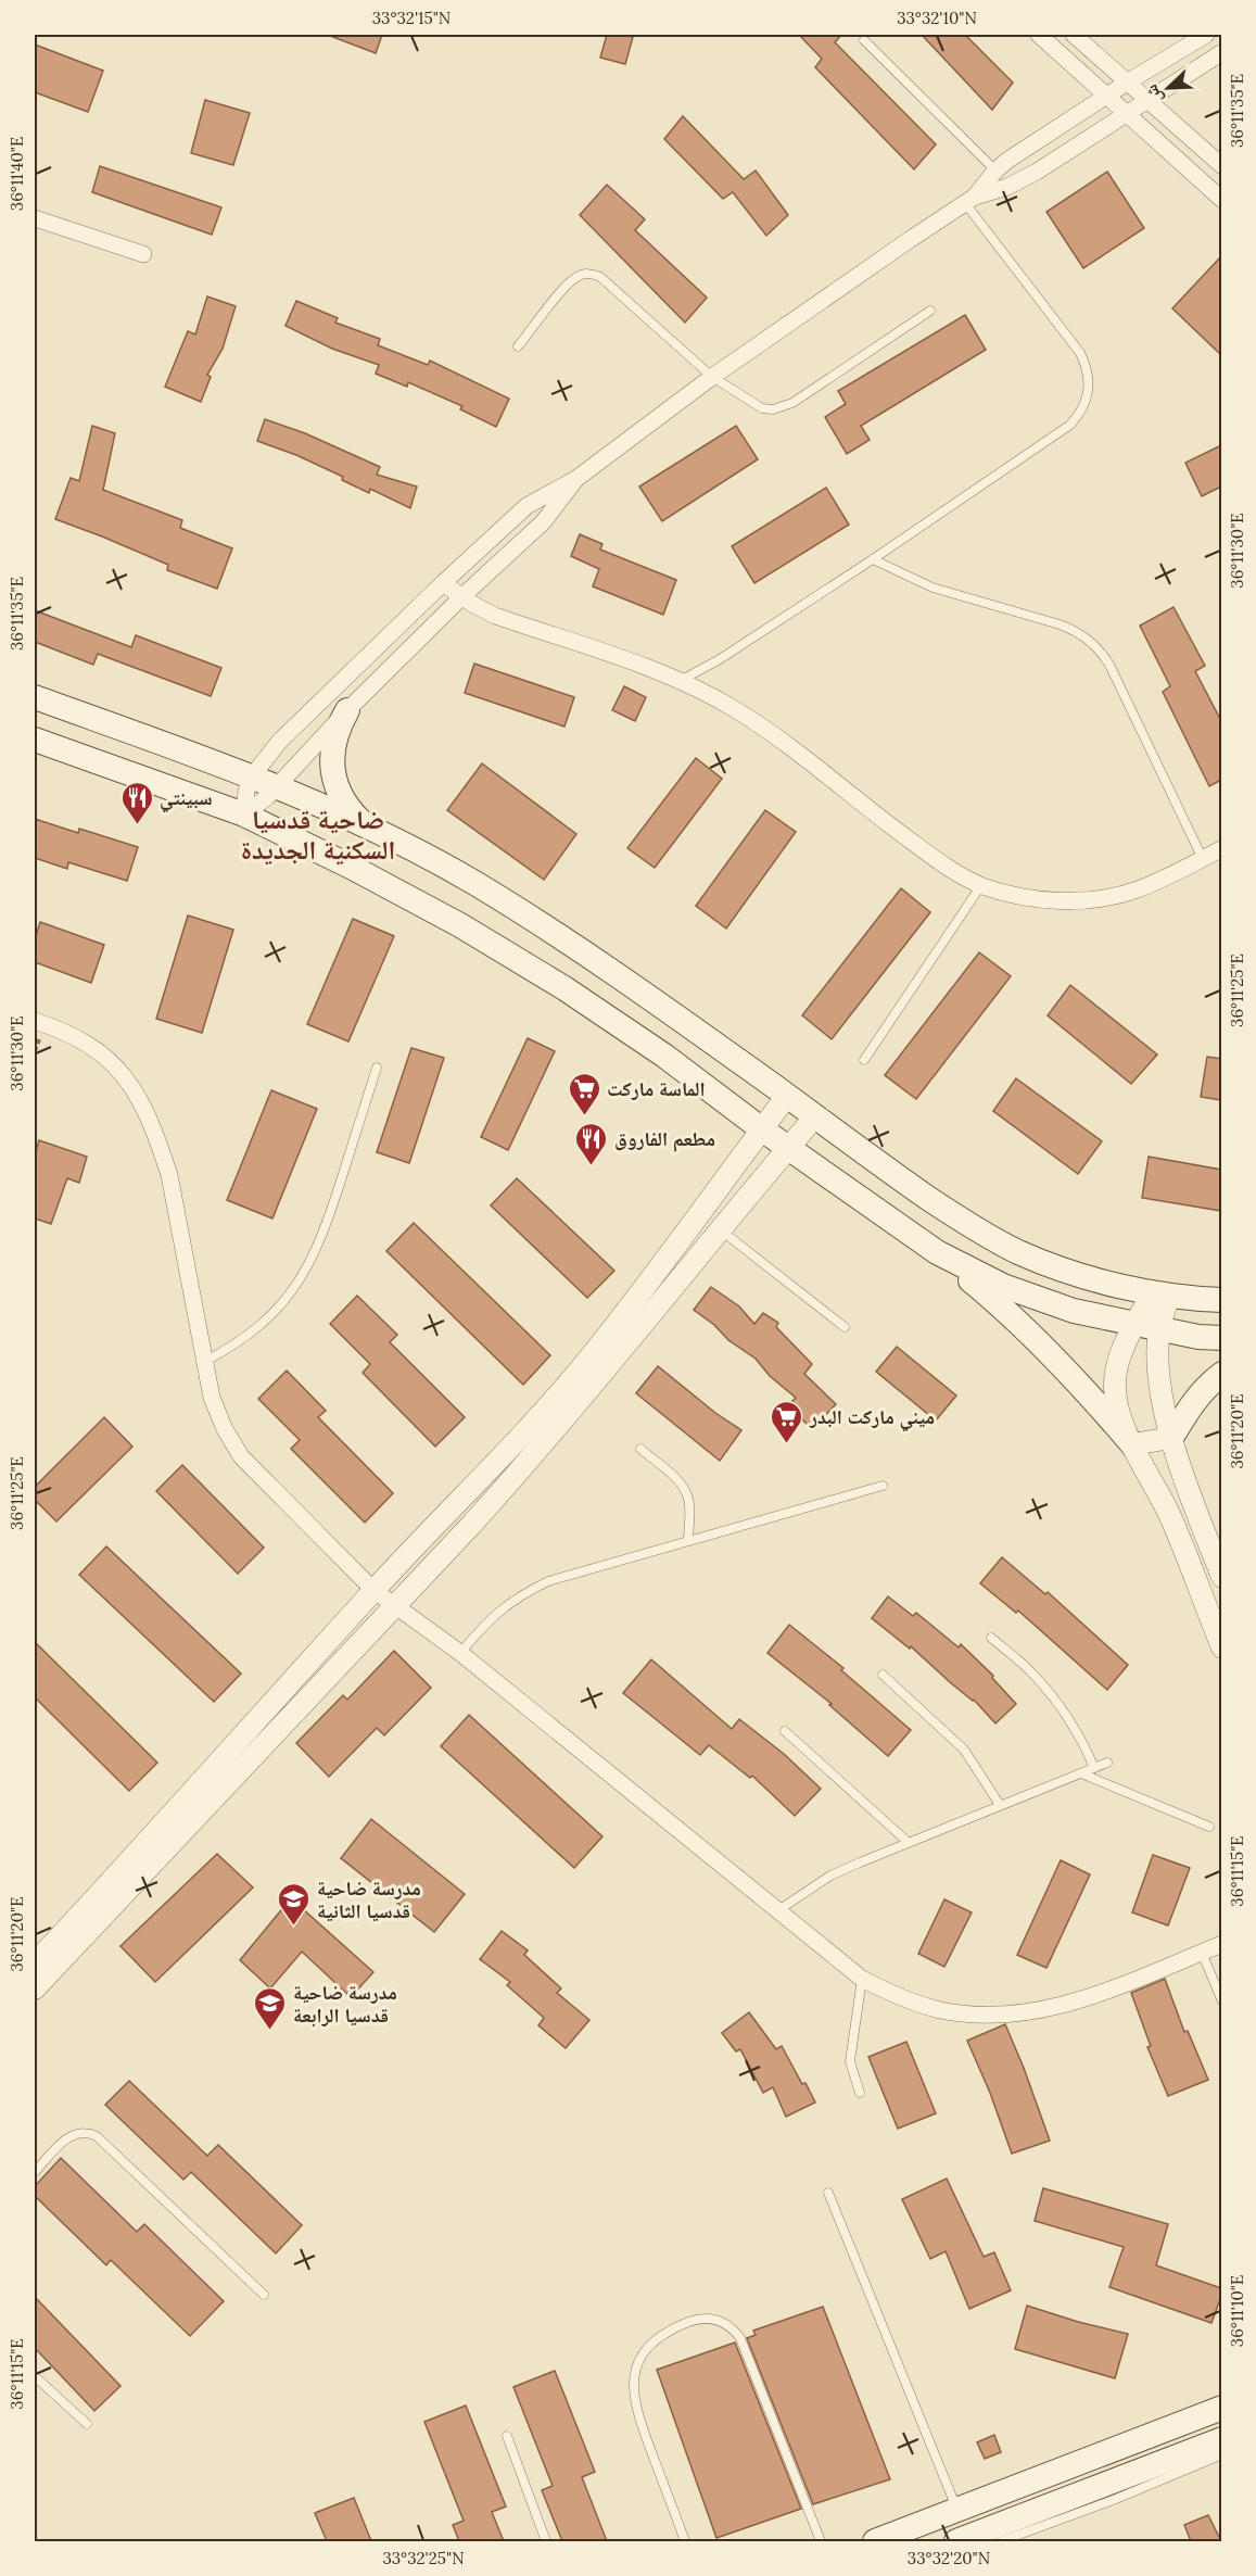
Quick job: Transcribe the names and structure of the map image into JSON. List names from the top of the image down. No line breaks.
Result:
{"districts":["ضاحية قدسيا السكنية الجديدة"],"places":{"restaurant":["سبينتي","مطعم الفاروق"],"supermarket":["الماسة ماركت","ميني ماركت البدر"],"school or university":["مدرسة ضاحية قدسيا الثانية","مدرسة ضاحية قدسيا الرابعة"]},"north":"bottom left","coordinates":["33°32'15\"N","33°32'10\"N","36°11'35\"E","36°11'40\"E","36°11'30\"E","36°11'25\"E","36°11'20\"E","36°11'15\"E","36°11'10\"E","33°32'25\"N","33°32'20\"N"]}
